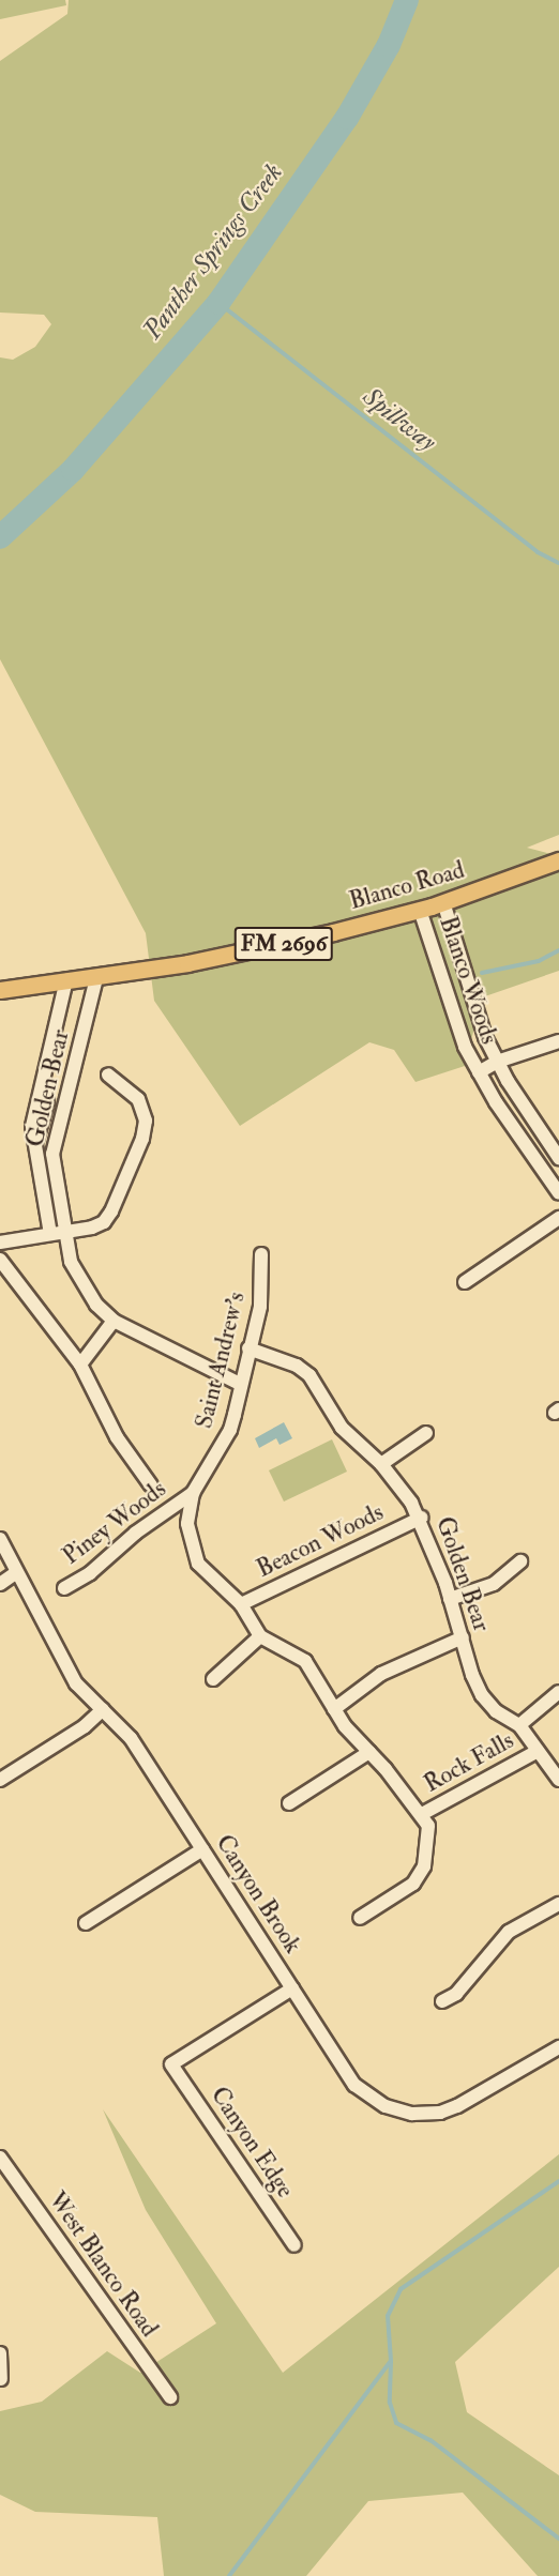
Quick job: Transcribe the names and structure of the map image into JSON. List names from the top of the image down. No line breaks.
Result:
{"streets":{"main road":["Blanco Road","FM 2696"],"street":["Blanco Woods","Golden Bear","Saint Andrew's","Piney Woods","Beacon Woods","Rock Falls","Canyon Brook","Canyon Edge","West Blanco Road"]},"crossings":[["Blanco Road","Blanco Woods"],["Blanco Road","Golden Bear"],["Golden Bear","Saint Andrew's"],["Golden Bear","Beacon Woods"],["Golden Bear","Rock Falls"],["Saint Andrew's","Piney Woods"],["Saint Andrew's","Beacon Woods"],["Canyon Brook","Canyon Edge"]],"water":["Panther Springs Creek","Spillway"]}
